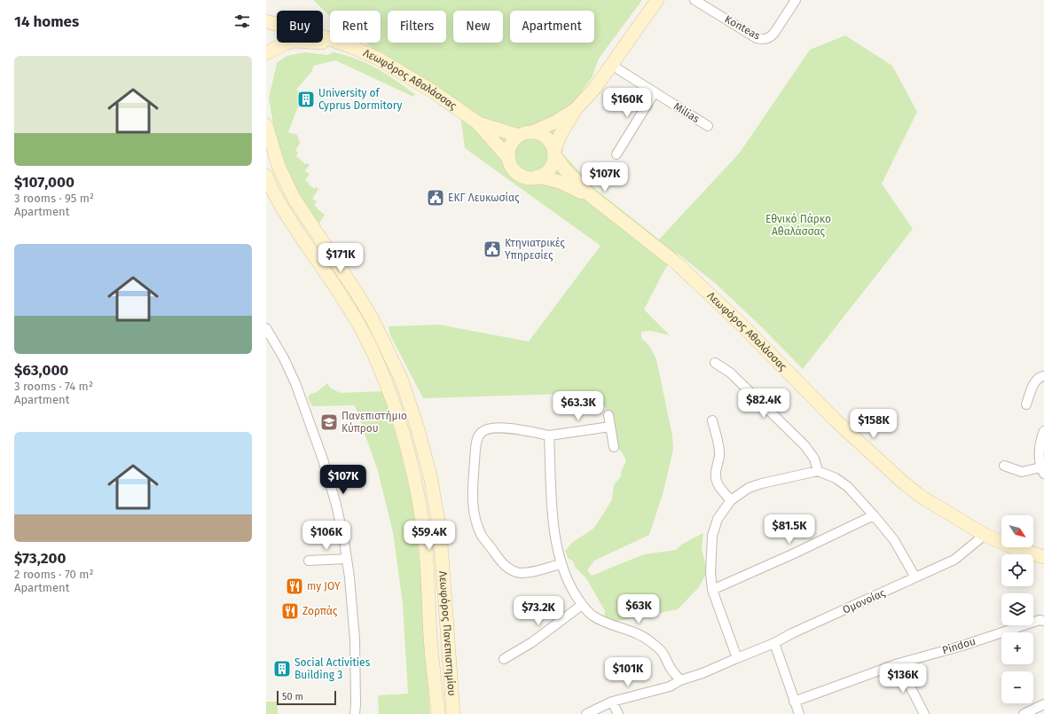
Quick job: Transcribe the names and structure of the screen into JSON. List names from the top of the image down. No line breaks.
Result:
{"streets":{"main road":["Λεωφόρος Αθαλάσσας","Λεωφόρος Πανεπιστημίου"],"street":["Konteas","Milias","Ομονοίας","Pindou"]},"crossings":[["Λεωφόρος Αθαλάσσας","Ομονοίας"]],"parks":["Εθνικό Πάρκο Αθαλάσσας"],"places":{"building":["University of Cyprus Dormitory","Social Activities Building 3"],"public building":["ΕΚΓ Λευκωσίας","Κτηνιατρικές Υπηρεσίες"],"school or university":["Πανεπιστήμιο Κύπρου"],"restaurant":["my JOY","Ζορπάς"]},"scale_bar":"50 m","north":"bottom right","page":{"heading":"14 homes","chip":["Buy","Rent","Filters","New","Apartment"],"list":[{"name":"$107,000","note":"3 rooms · 95 m² · Apartment"},{"name":"$63,000","note":"3 rooms · 74 m² · Apartment"},{"name":"$73,200","note":"2 rooms · 70 m² · Apartment"}],"price":["$160K","$107K","$171K","$82.4K","$63.3K","$158K","$107K","$81.5K","$106K","$59.4K","$63K","$73.2K","$101K","$136K"],"map_buttons":["+","−"],"scale":"50 m"}}
